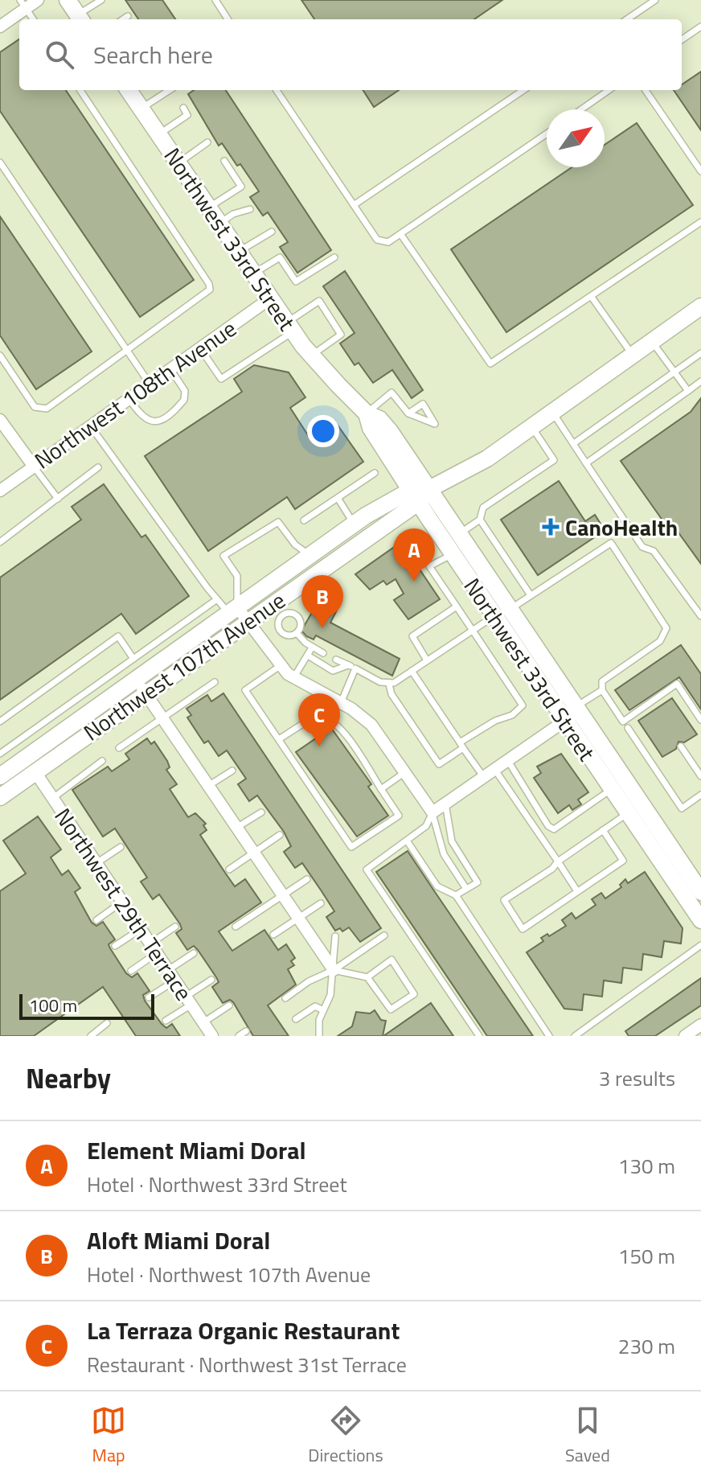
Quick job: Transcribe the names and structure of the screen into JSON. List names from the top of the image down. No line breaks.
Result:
{"streets":{"street":["Northwest 33rd Street","Northwest 108th Avenue","Northwest 107th Avenue","Northwest 29th Terrace"]},"crossings":[["Northwest 33rd Street","Northwest 108th Avenue"],["Northwest 33rd Street","Northwest 107th Avenue"],["Northwest 107th Avenue","Northwest 29th Terrace"]],"places":{"health":["CanoHealth"]},"scale_bar":"100 m","north":"top right","page":{"search":"Search here","pins":["A","B","C"],"scale":"100 m","heading":["Nearby","3 results"],"list":[{"mark":"A","name":"Element Miami Doral","note":"Hotel · Northwest 33rd Street","value":"130 m"},{"mark":"B","name":"Aloft Miami Doral","note":"Hotel · Northwest 107th Avenue","value":"150 m"},{"mark":"C","name":"La Terraza Organic Restaurant","note":"Restaurant · Northwest 31st Terrace","value":"230 m"}],"nav":["Map","Directions","Saved"]}}
